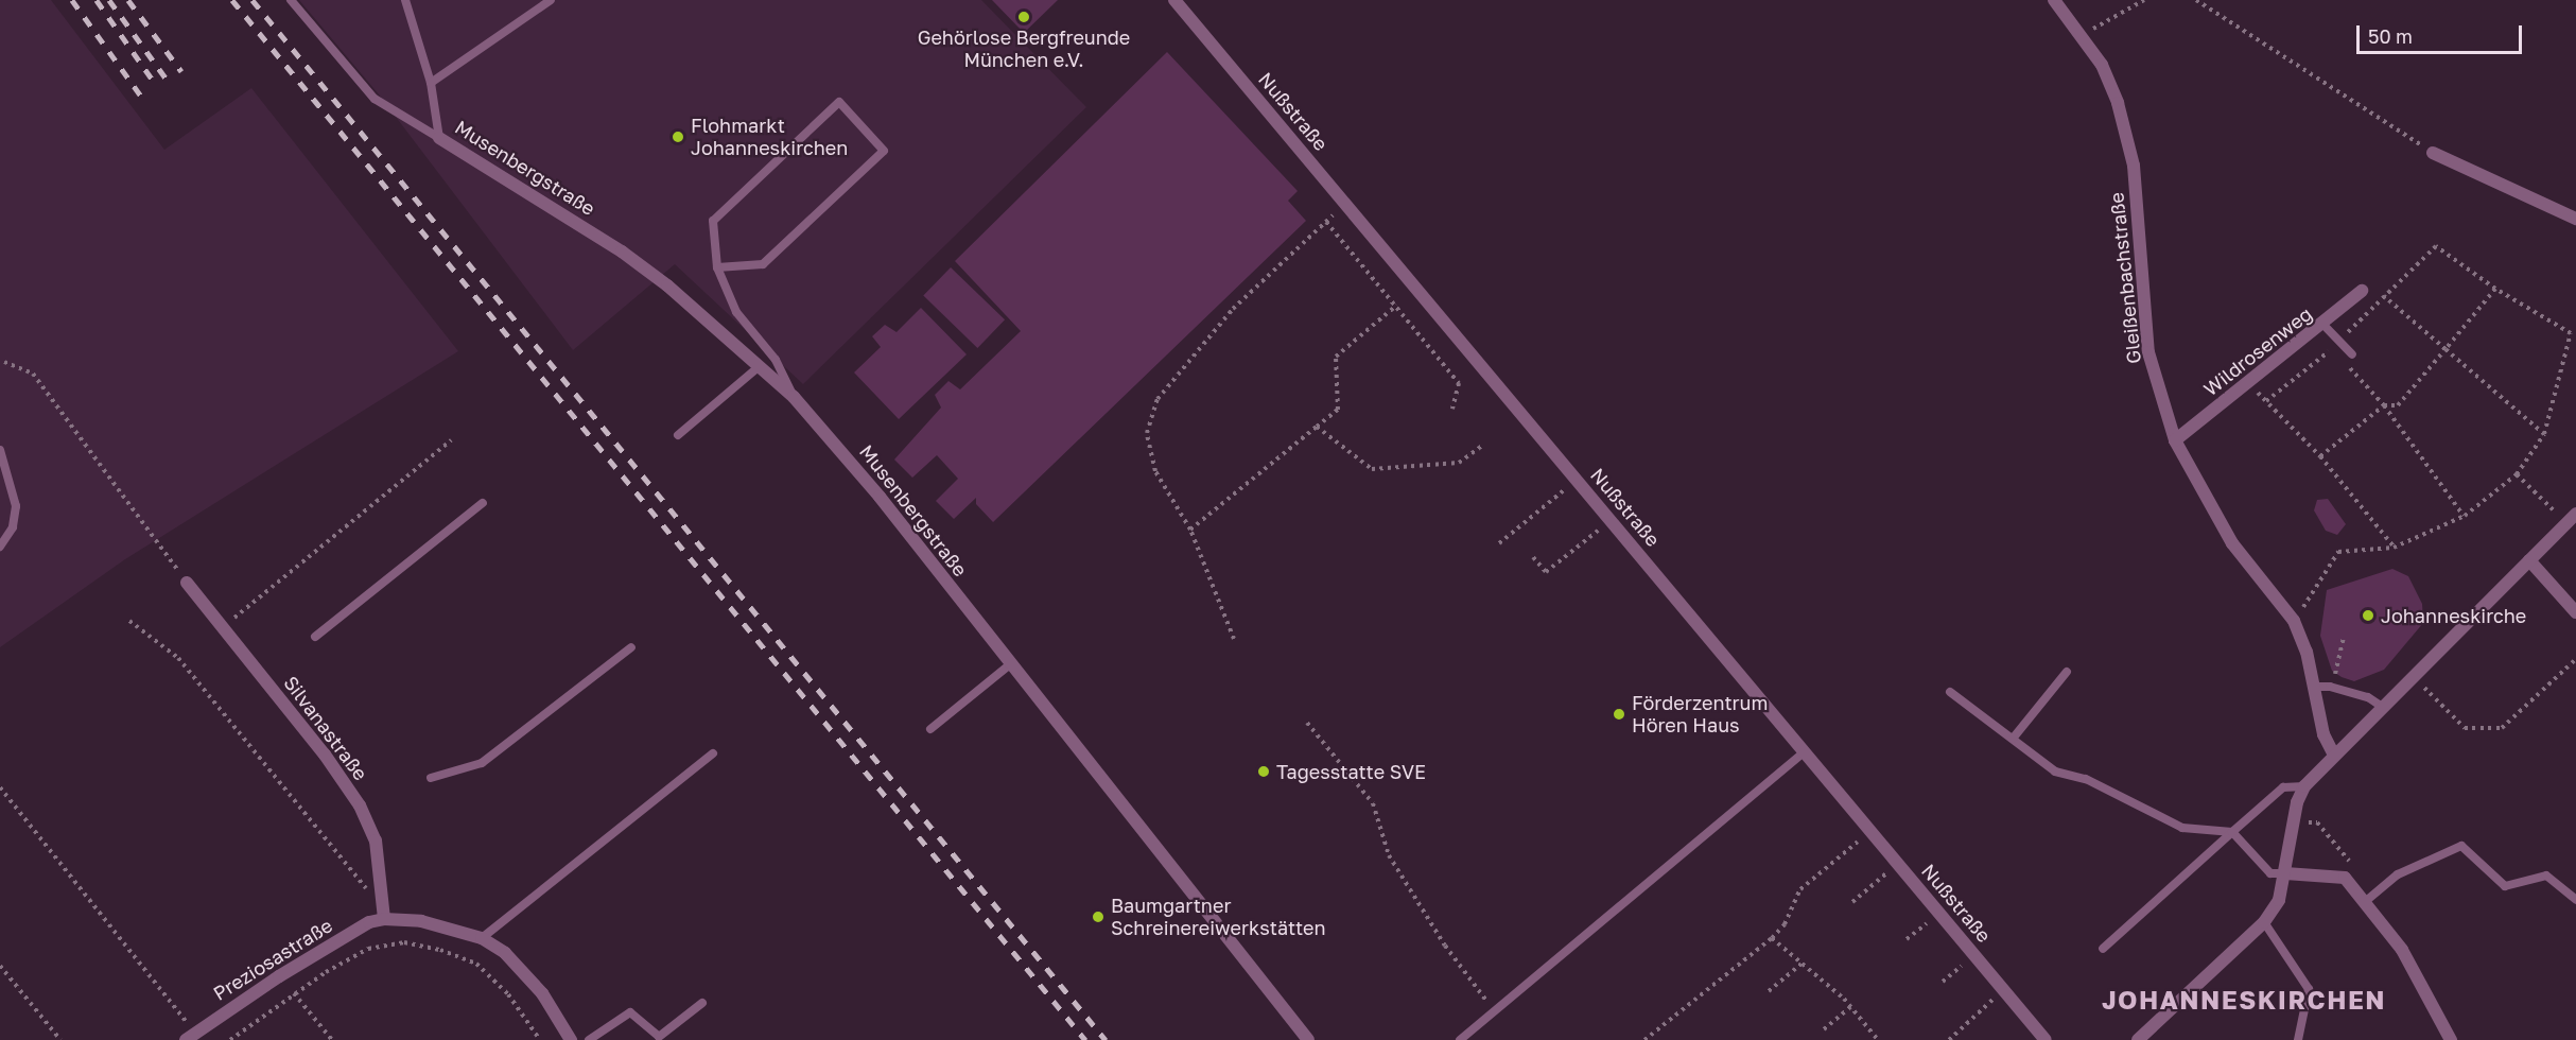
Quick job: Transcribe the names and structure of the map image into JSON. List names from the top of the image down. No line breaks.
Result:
{"streets":{"street":["Nußstraße","Musenbergstraße","Gleißenbachstraße","Wildrosenweg","Silvanastraße","Preziosastraße"]},"crossings":[["Gleißenbachstraße","Wildrosenweg"],["Silvanastraße","Preziosastraße"]],"districts":["JOHANNESKIRCHEN"],"places":["Gehörlose Bergfreunde München e.V.","Flohmarkt Johanneskirchen","Johanneskirche","Förderzentrum Hören Haus","Tagesstatte SVE","Baumgartner Schreinereiwerkstätten"],"scale_bar":"50 m"}
